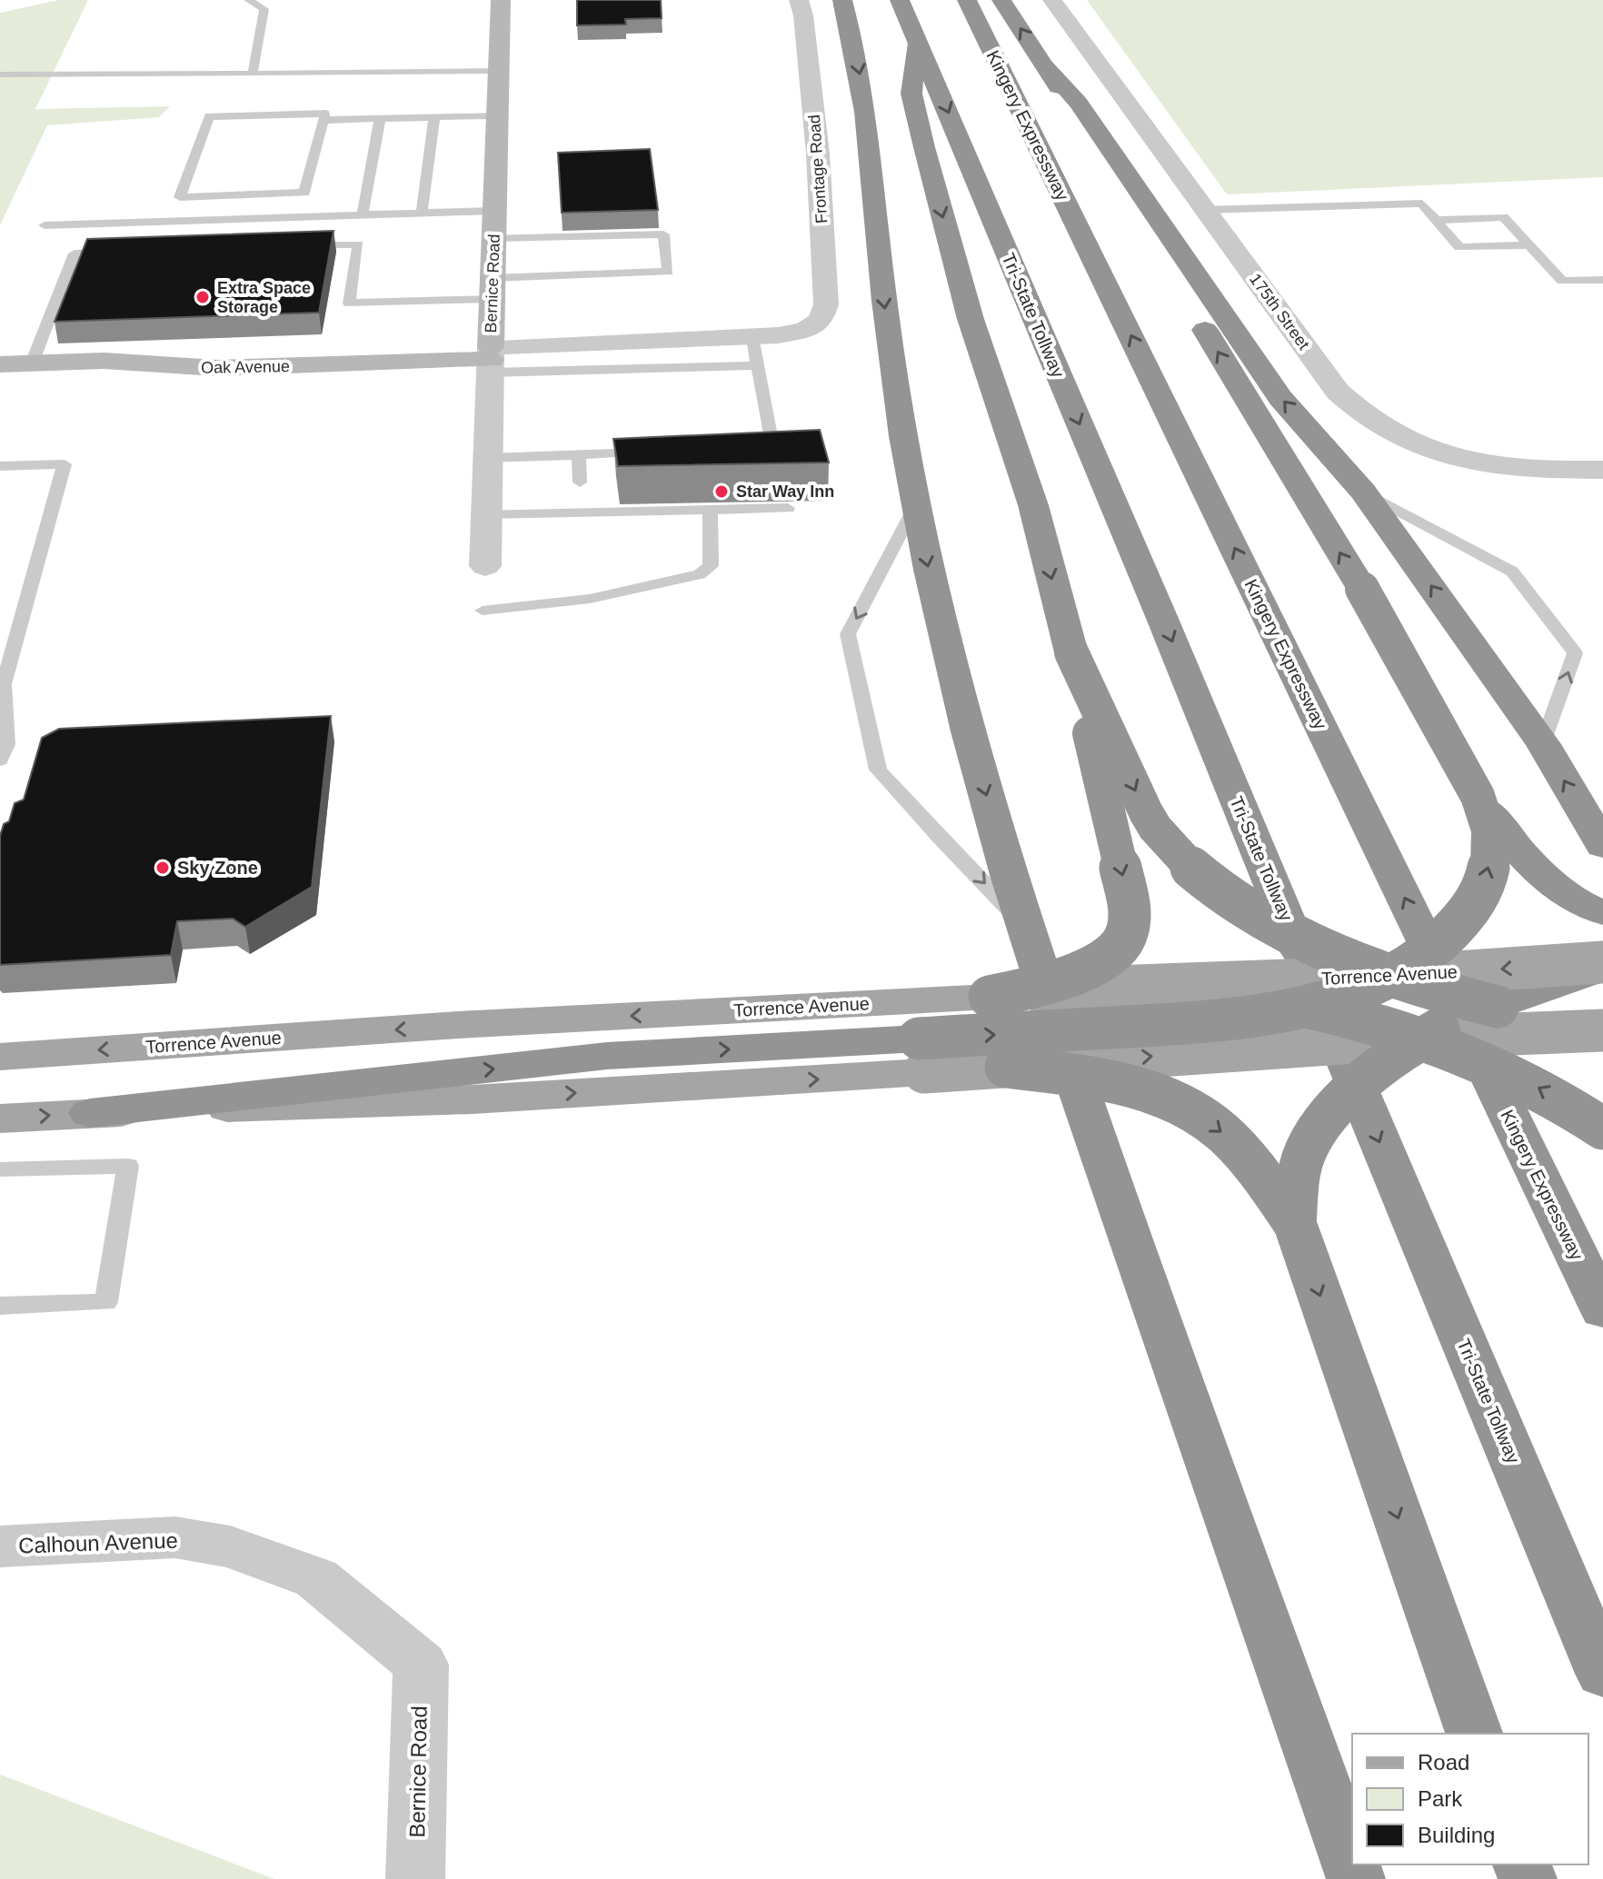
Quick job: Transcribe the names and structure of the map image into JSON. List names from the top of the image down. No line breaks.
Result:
{"streets":{"highway":["Kingery Expressway","Tri-State Tollway"],"main road":["Torrence Avenue"],"street":["Frontage Road","Bernice Road","175th Street","Oak Avenue","Calhoun Avenue"]},"crossings":[["Frontage Road","Oak Avenue"],["Bernice Road","Oak Avenue"],["Bernice Road","Calhoun Avenue"]],"places":["Extra Space Storage","Star Way Inn","Sky Zone"],"legend":["Road","Park","Building"]}
